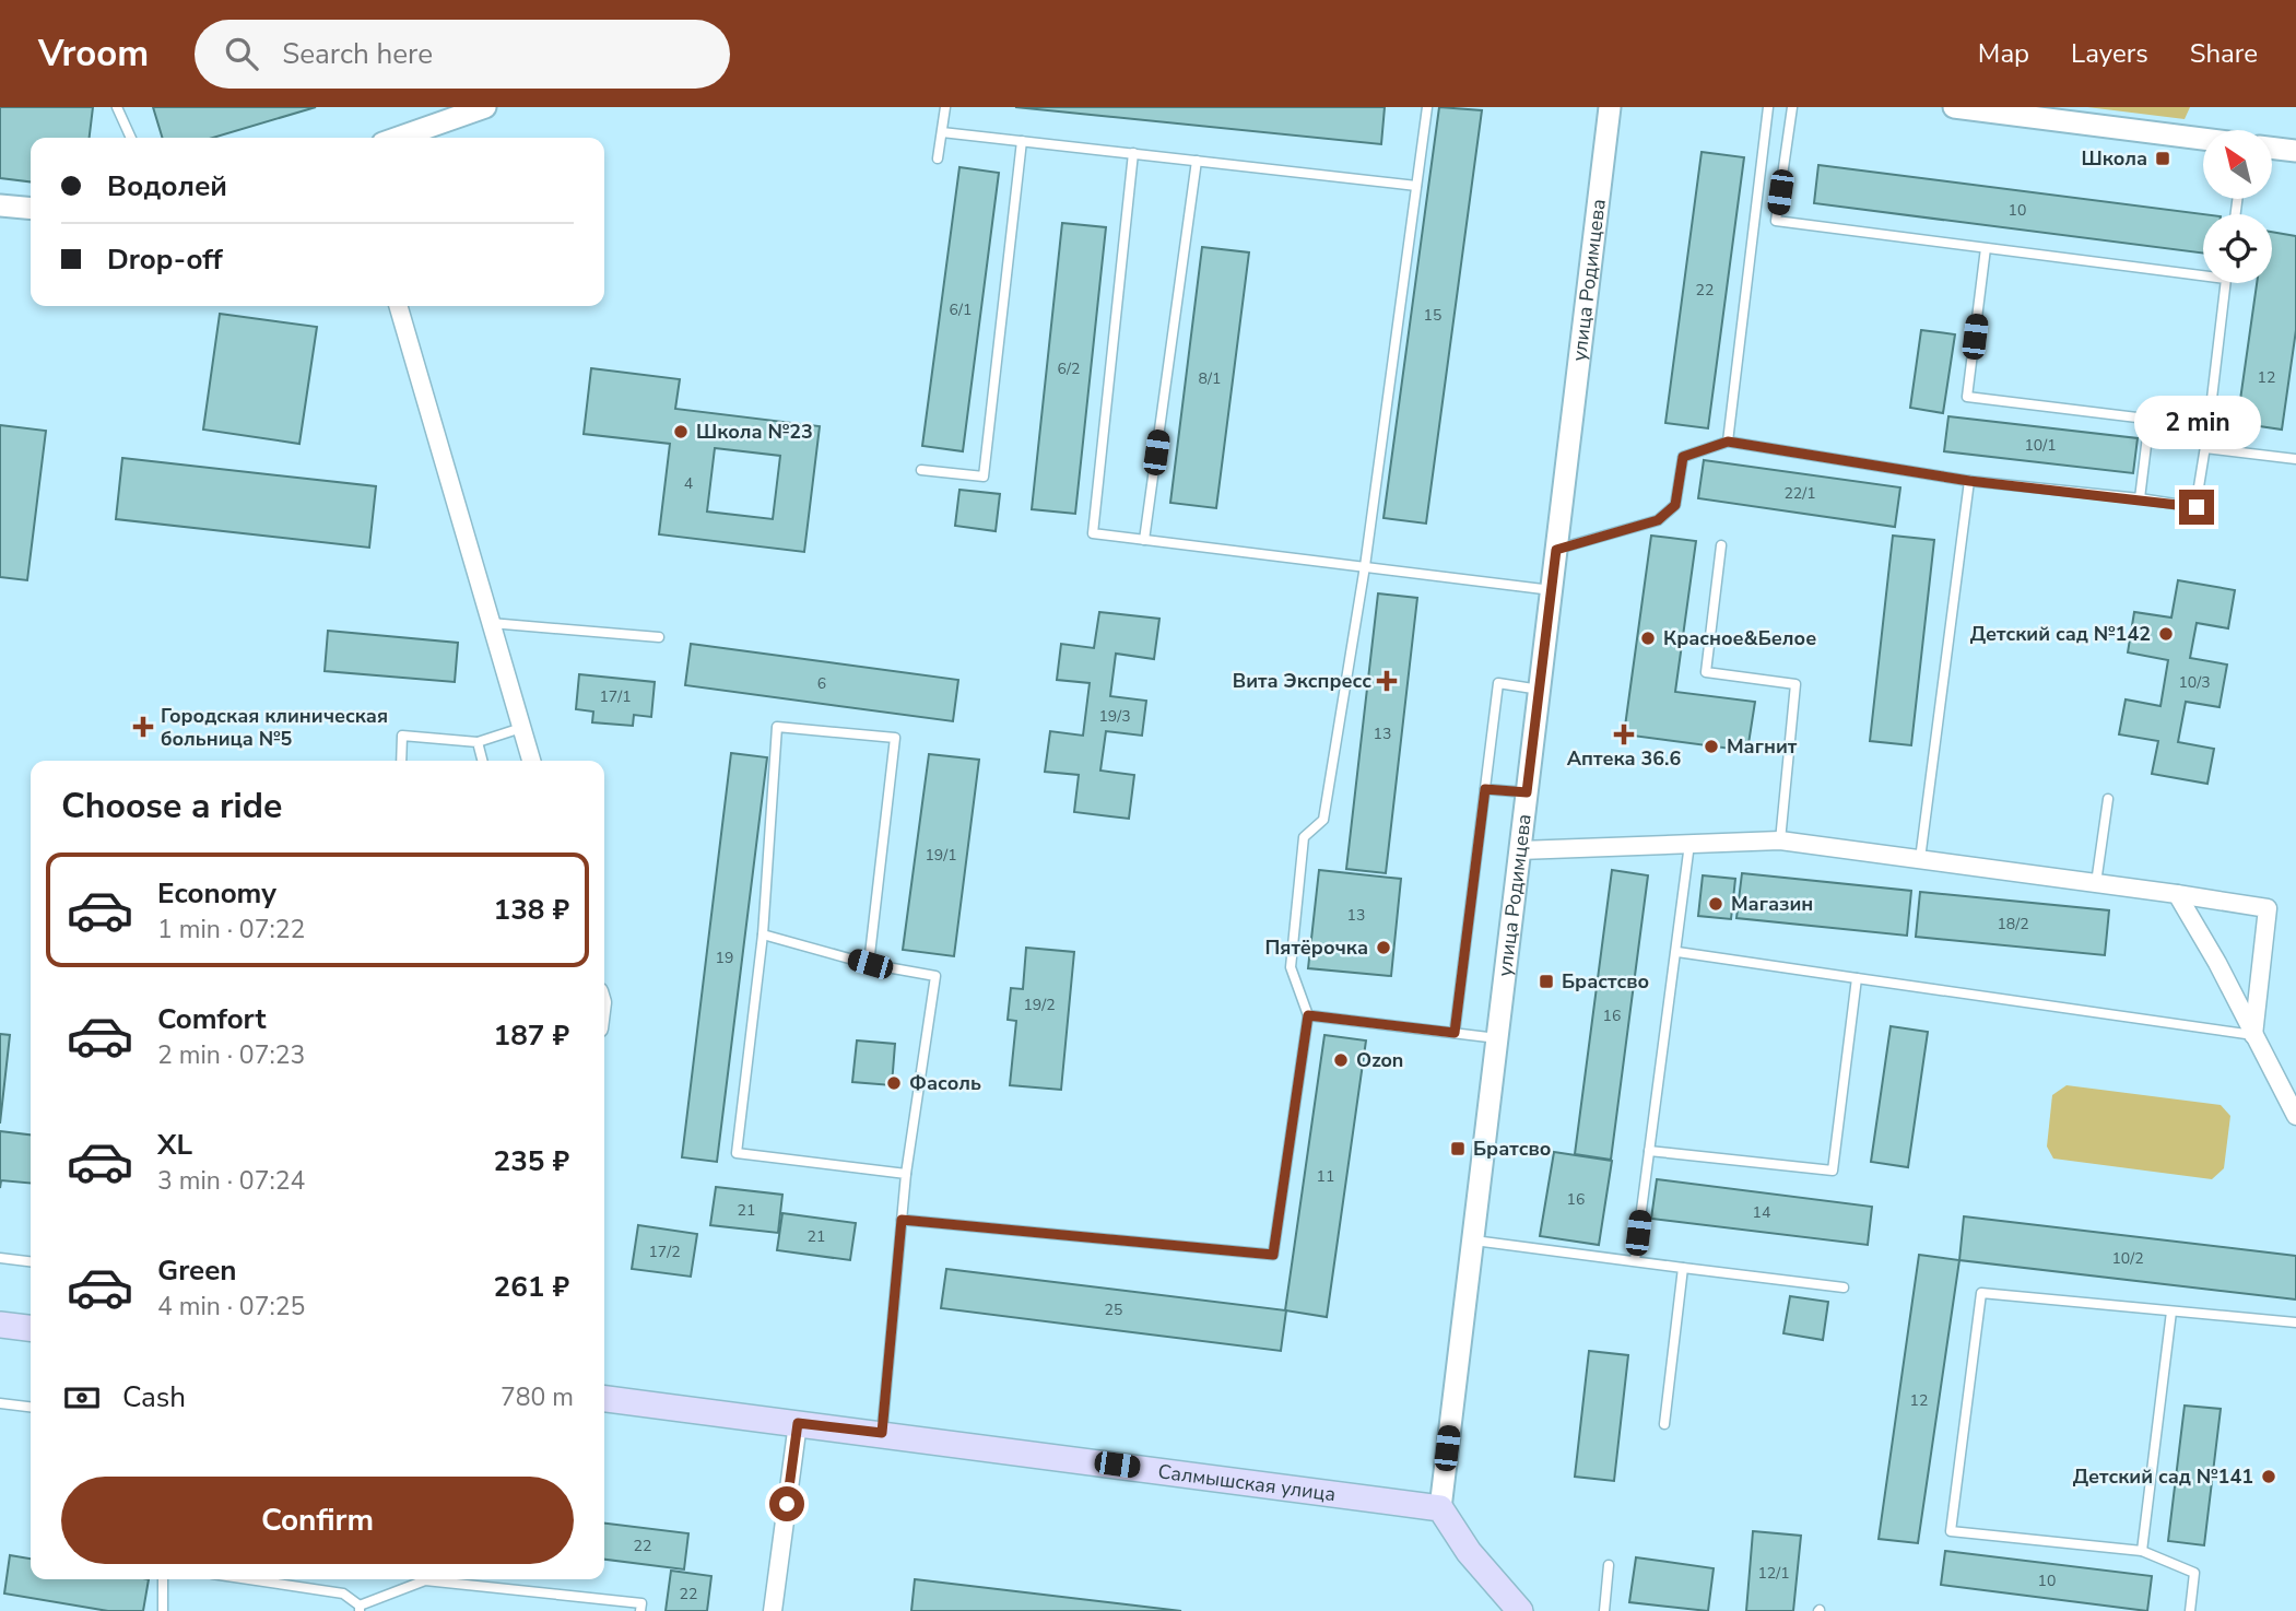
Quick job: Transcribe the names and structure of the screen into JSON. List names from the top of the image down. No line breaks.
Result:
{"streets":{"main road":["Салмышская улица"],"street":["улица Родимцева"]},"crossings":[["улица Родимцева","Салмышская улица"]],"places":{"transit":["Школа","Брастсво","Братсво"],"other":["Школа №23","Детский сад №142","Красное&Белое","Магнит","Магазин","Пятёрочка","Ozon","Фасоль","Детский сад №141"],"health":["Вита Экспресс","Городская клиническая больница №5","Аптека 36.6"]},"house_numbers":["10","22","6/1","15","6/2","12","8/1","10/1","4","22/1","10/3","6","17/1","19/3","13","19/1","13","18/2","19","19/2","16","11","16","21","14","21","17/2","10/2","25","12","22","12/1","10","22"],"north":"top left","page":{"header":"Vroom","search":"Search here","nav":["Map","Layers","Share"],"banner":["Водолей","Drop-off"],"bubble":"2 min","heading":"Choose a ride","list":[{"name":"Economy","note":"1 min · 07:22","value":"138 ₽"},{"name":"Comfort","note":"2 min · 07:23","value":"187 ₽"},{"name":"XL","note":"3 min · 07:24","value":"235 ₽"},{"name":"Green","note":"4 min · 07:25","value":"261 ₽"}],"pay":["Cash","780 m"],"buttons":"Confirm"}}
